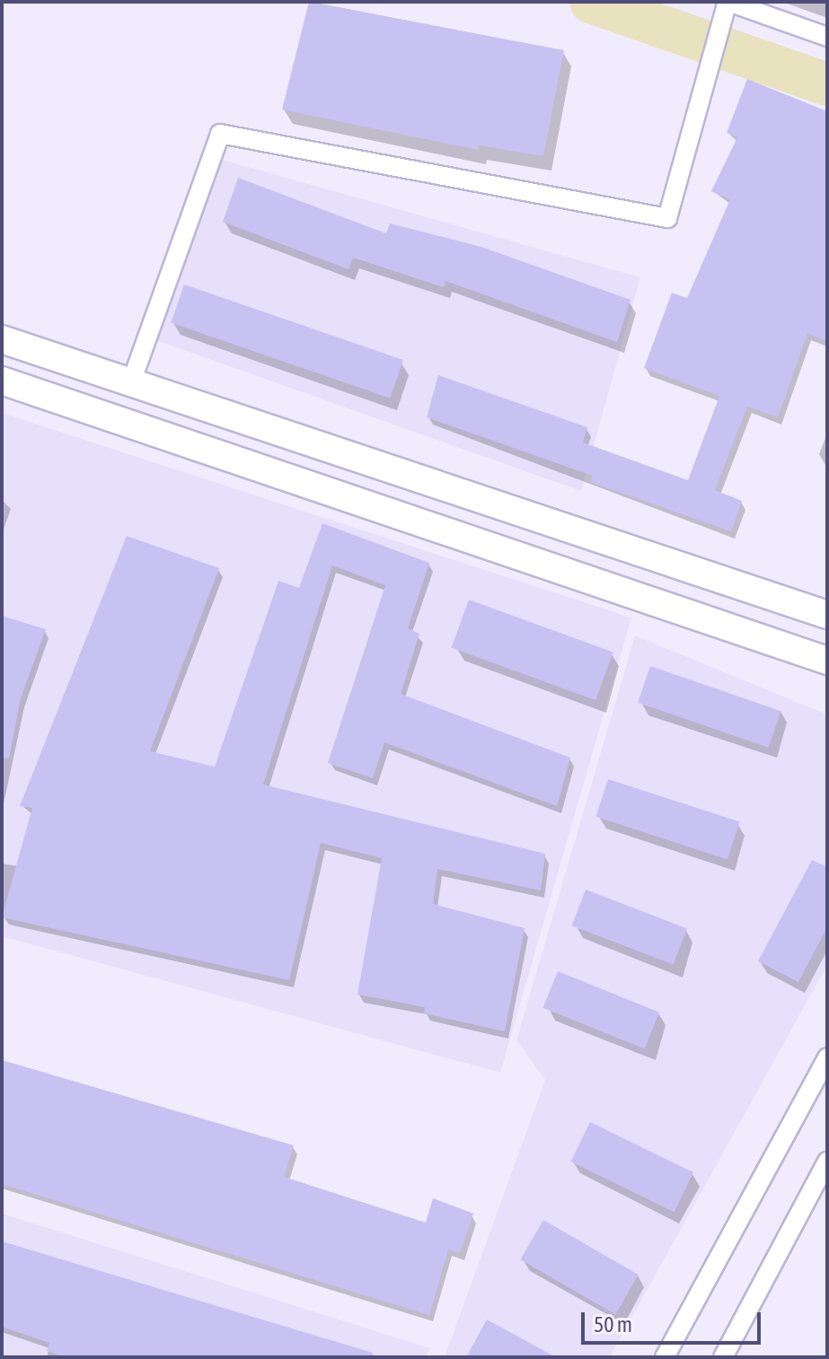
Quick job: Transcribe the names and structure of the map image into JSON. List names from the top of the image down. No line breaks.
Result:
{"scale_bar":"50 m"}
